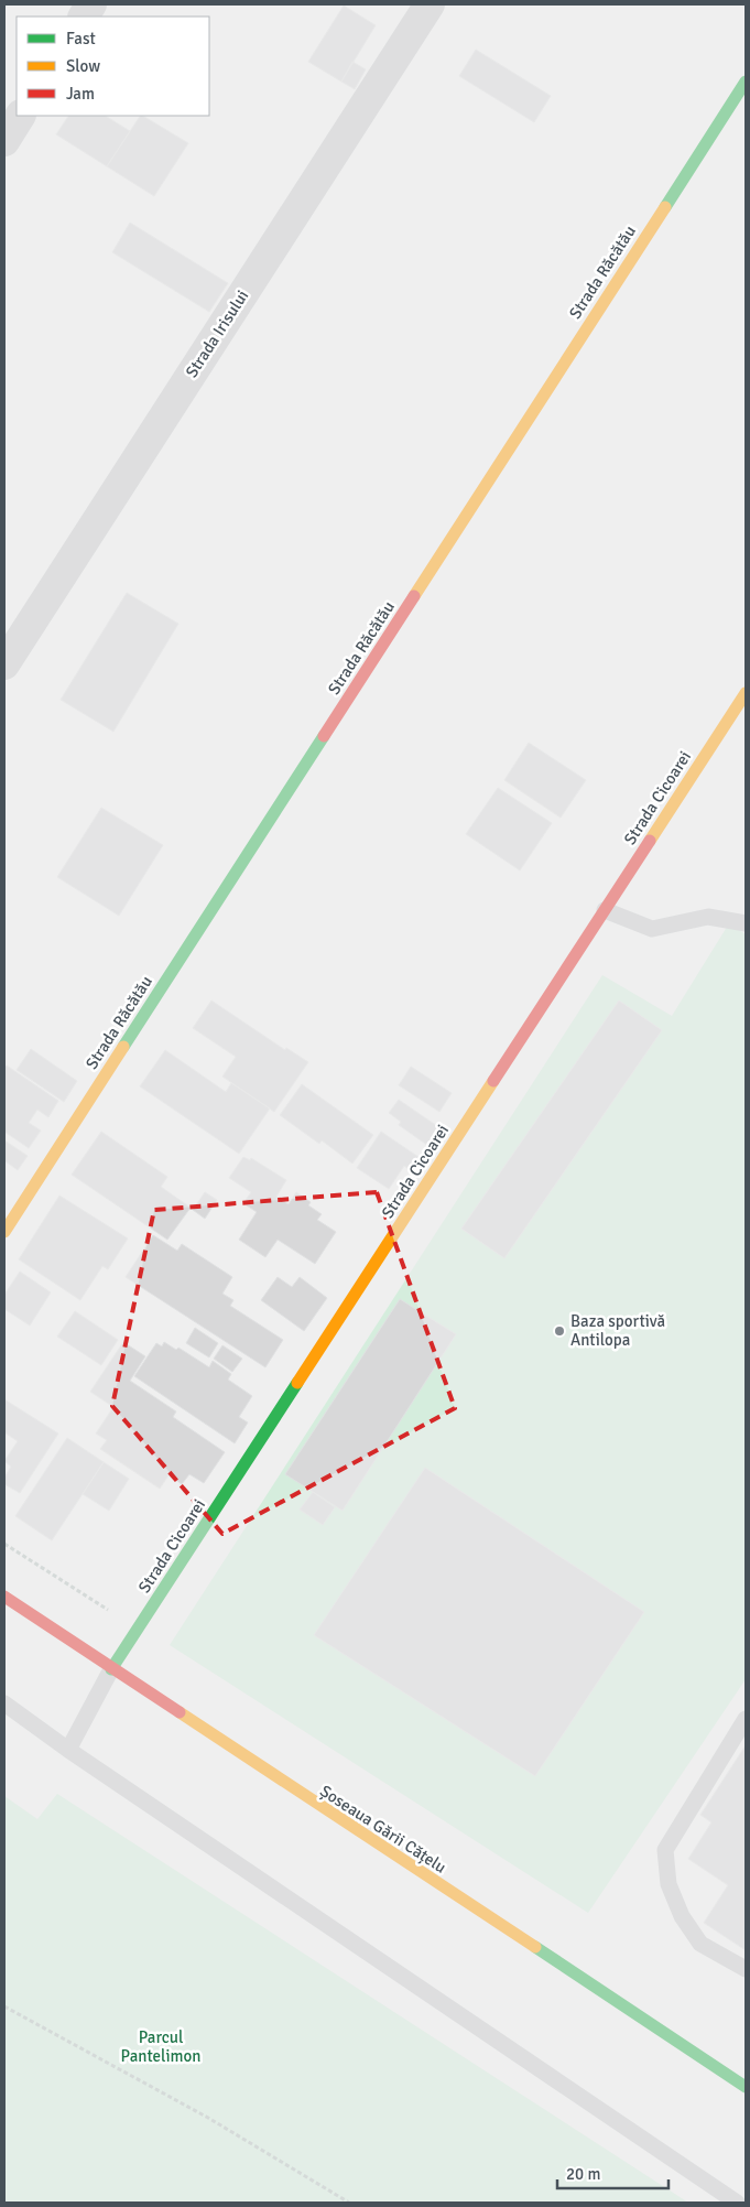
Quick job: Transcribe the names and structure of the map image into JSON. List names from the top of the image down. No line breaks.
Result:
{"streets":{"street":["Strada Răcătău","Strada Irisului","Strada Cicoarei","Șoseaua Gării Cățelu"]},"crossings":[["Strada Cicoarei","Șoseaua Gării Cățelu"]],"parks":["Parcul Pantelimon"],"places":["Baza sportivă Antilopa"],"legend":["Fast","Slow","Jam"],"scale_bar":"20 m"}
